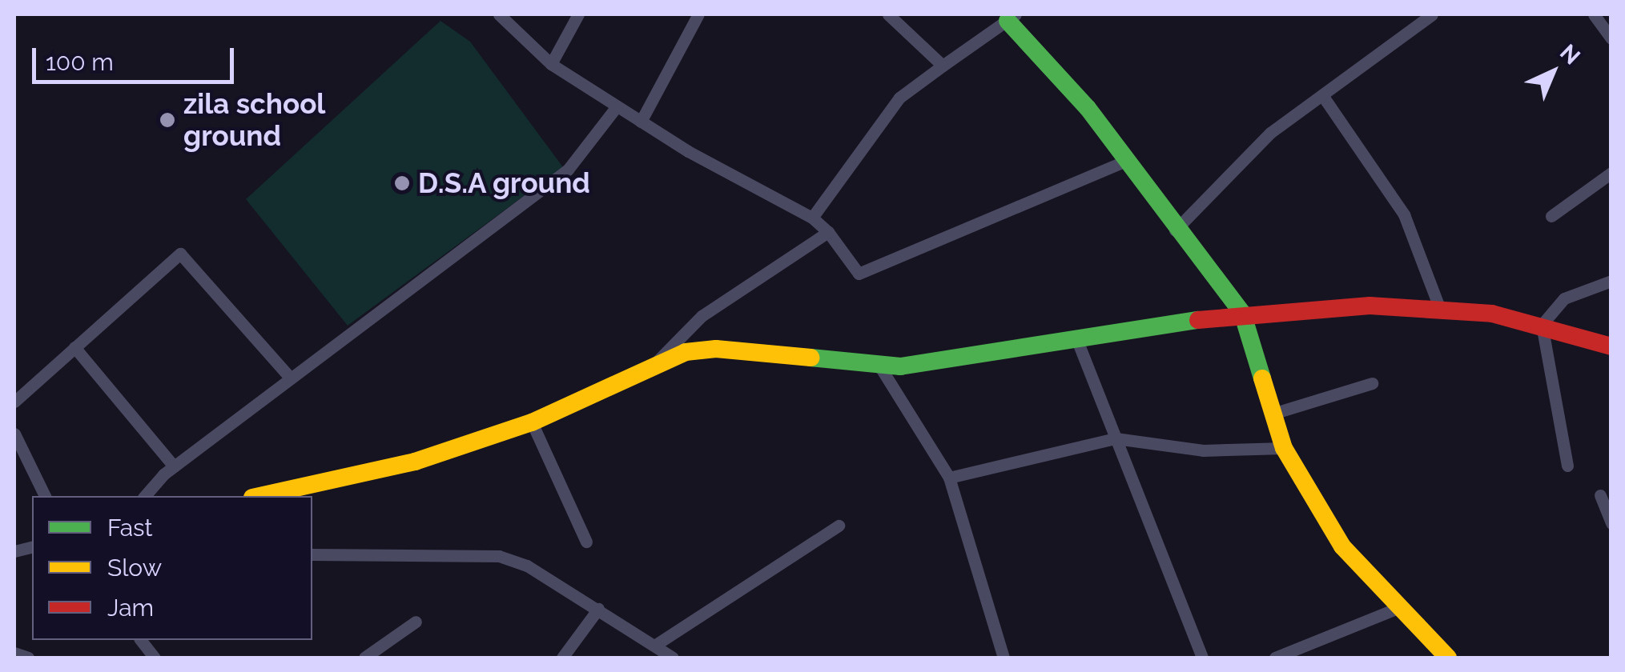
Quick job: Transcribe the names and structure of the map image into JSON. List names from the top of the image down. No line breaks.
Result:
{"places":["zila school ground","D.S.A ground"],"legend":["Fast","Slow","Jam"],"scale_bar":"100 m","north":"top right"}
